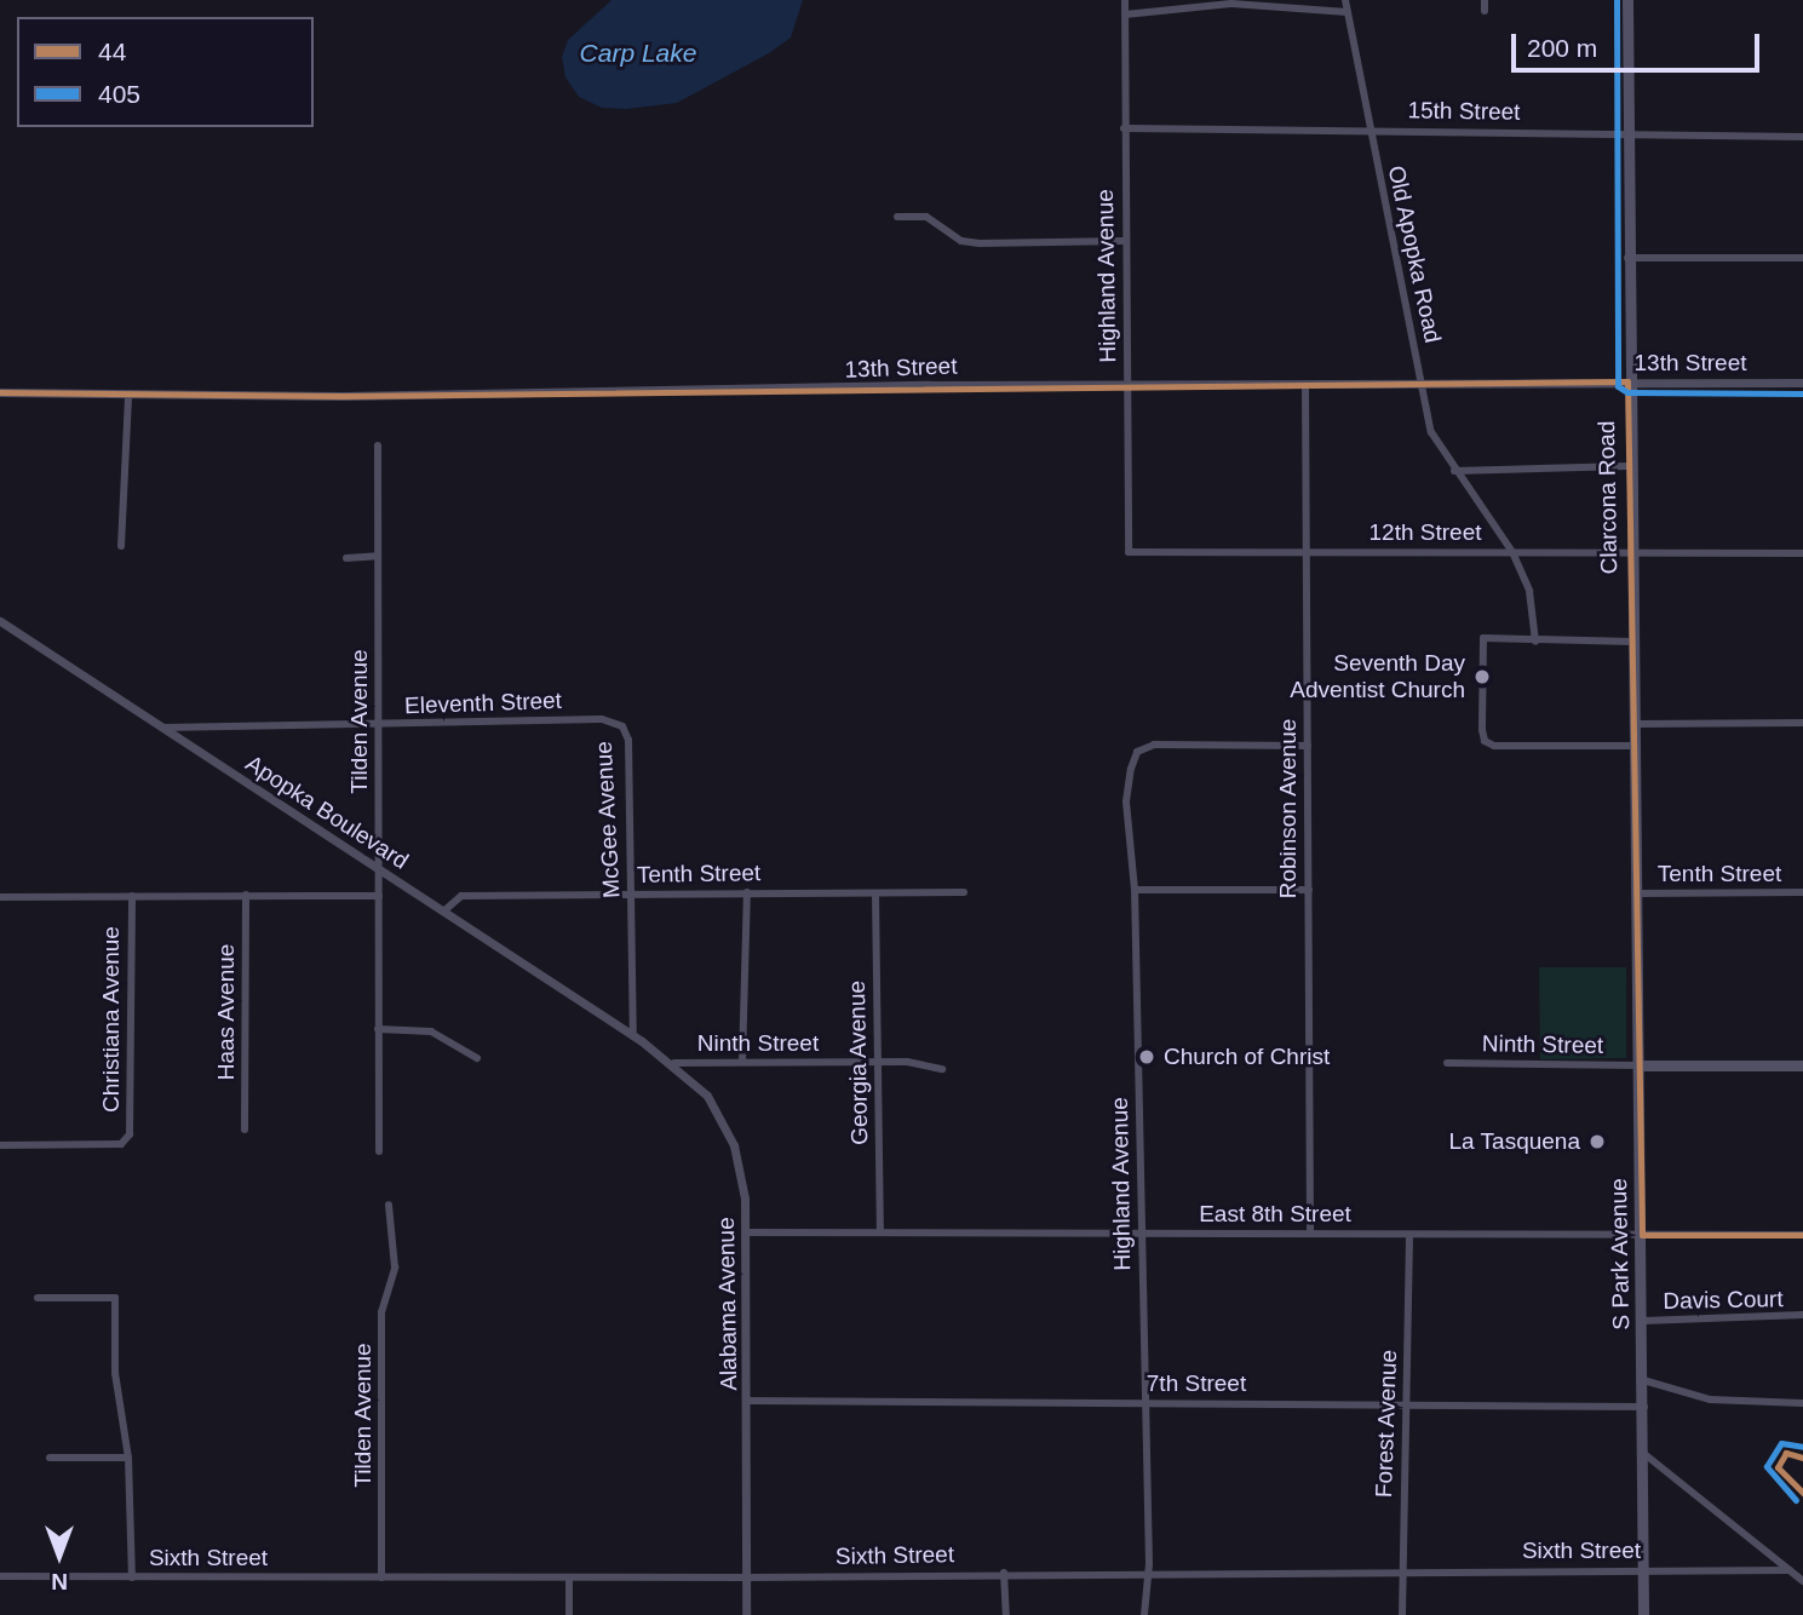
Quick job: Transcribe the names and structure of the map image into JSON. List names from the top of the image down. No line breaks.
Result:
{"streets":{"main road":["Clarcona Road","S Park Avenue"],"street":["15th Street","Old Apopka Road","Highland Avenue","13th Street","12th Street","Eleventh Street","Tilden Avenue","Robinson Avenue","Apopka Boulevard","McGee Avenue","Tenth Street","Haas Avenue","Christiana Avenue","Ninth Street","Georgia Avenue","East 8th Street","Davis Court","Alabama Avenue","7th Street","Forest Avenue","Sixth Street"]},"crossings":[["15th Street","Old Apopka Road"],["15th Street","Highland Avenue"],["15th Street","Clarcona Road"],["Old Apopka Road","13th Street"],["Old Apopka Road","12th Street"],["Highland Avenue","13th Street"],["Highland Avenue","12th Street"],["Highland Avenue","Robinson Avenue"],["Highland Avenue","East 8th Street"],["Highland Avenue","7th Street"],["Highland Avenue","Sixth Street"],["13th Street","Clarcona Road"],["13th Street","Robinson Avenue"],["Clarcona Road","12th Street"],["Clarcona Road","Tenth Street"],["Clarcona Road","S Park Avenue"],["12th Street","Robinson Avenue"],["Eleventh Street","Tilden Avenue"],["Eleventh Street","Apopka Boulevard"],["Eleventh Street","McGee Avenue"],["Tilden Avenue","Apopka Boulevard"],["Tilden Avenue","Sixth Street"],["Robinson Avenue","East 8th Street"],["Apopka Boulevard","McGee Avenue"],["Apopka Boulevard","Tenth Street"],["Apopka Boulevard","Alabama Avenue"],["McGee Avenue","Tenth Street"],["McGee Avenue","Alabama Avenue"],["Tenth Street","Georgia Avenue"],["Tenth Street","S Park Avenue"],["Ninth Street","Georgia Avenue"],["Ninth Street","S Park Avenue"],["Ninth Street","Alabama Avenue"],["Georgia Avenue","East 8th Street"],["East 8th Street","S Park Avenue"],["East 8th Street","Alabama Avenue"],["East 8th Street","Forest Avenue"],["S Park Avenue","Davis Court"],["S Park Avenue","7th Street"],["S Park Avenue","Sixth Street"],["Alabama Avenue","7th Street"],["Alabama Avenue","Sixth Street"],["7th Street","Forest Avenue"],["Forest Avenue","Sixth Street"]],"water":["Carp Lake"],"places":["Seventh Day Adventist Church","Church of Christ","La Tasquena"],"lines":["transit line 405","transit line 44"],"legend":["44","405"],"scale_bar":"200 m","north":"bottom"}
